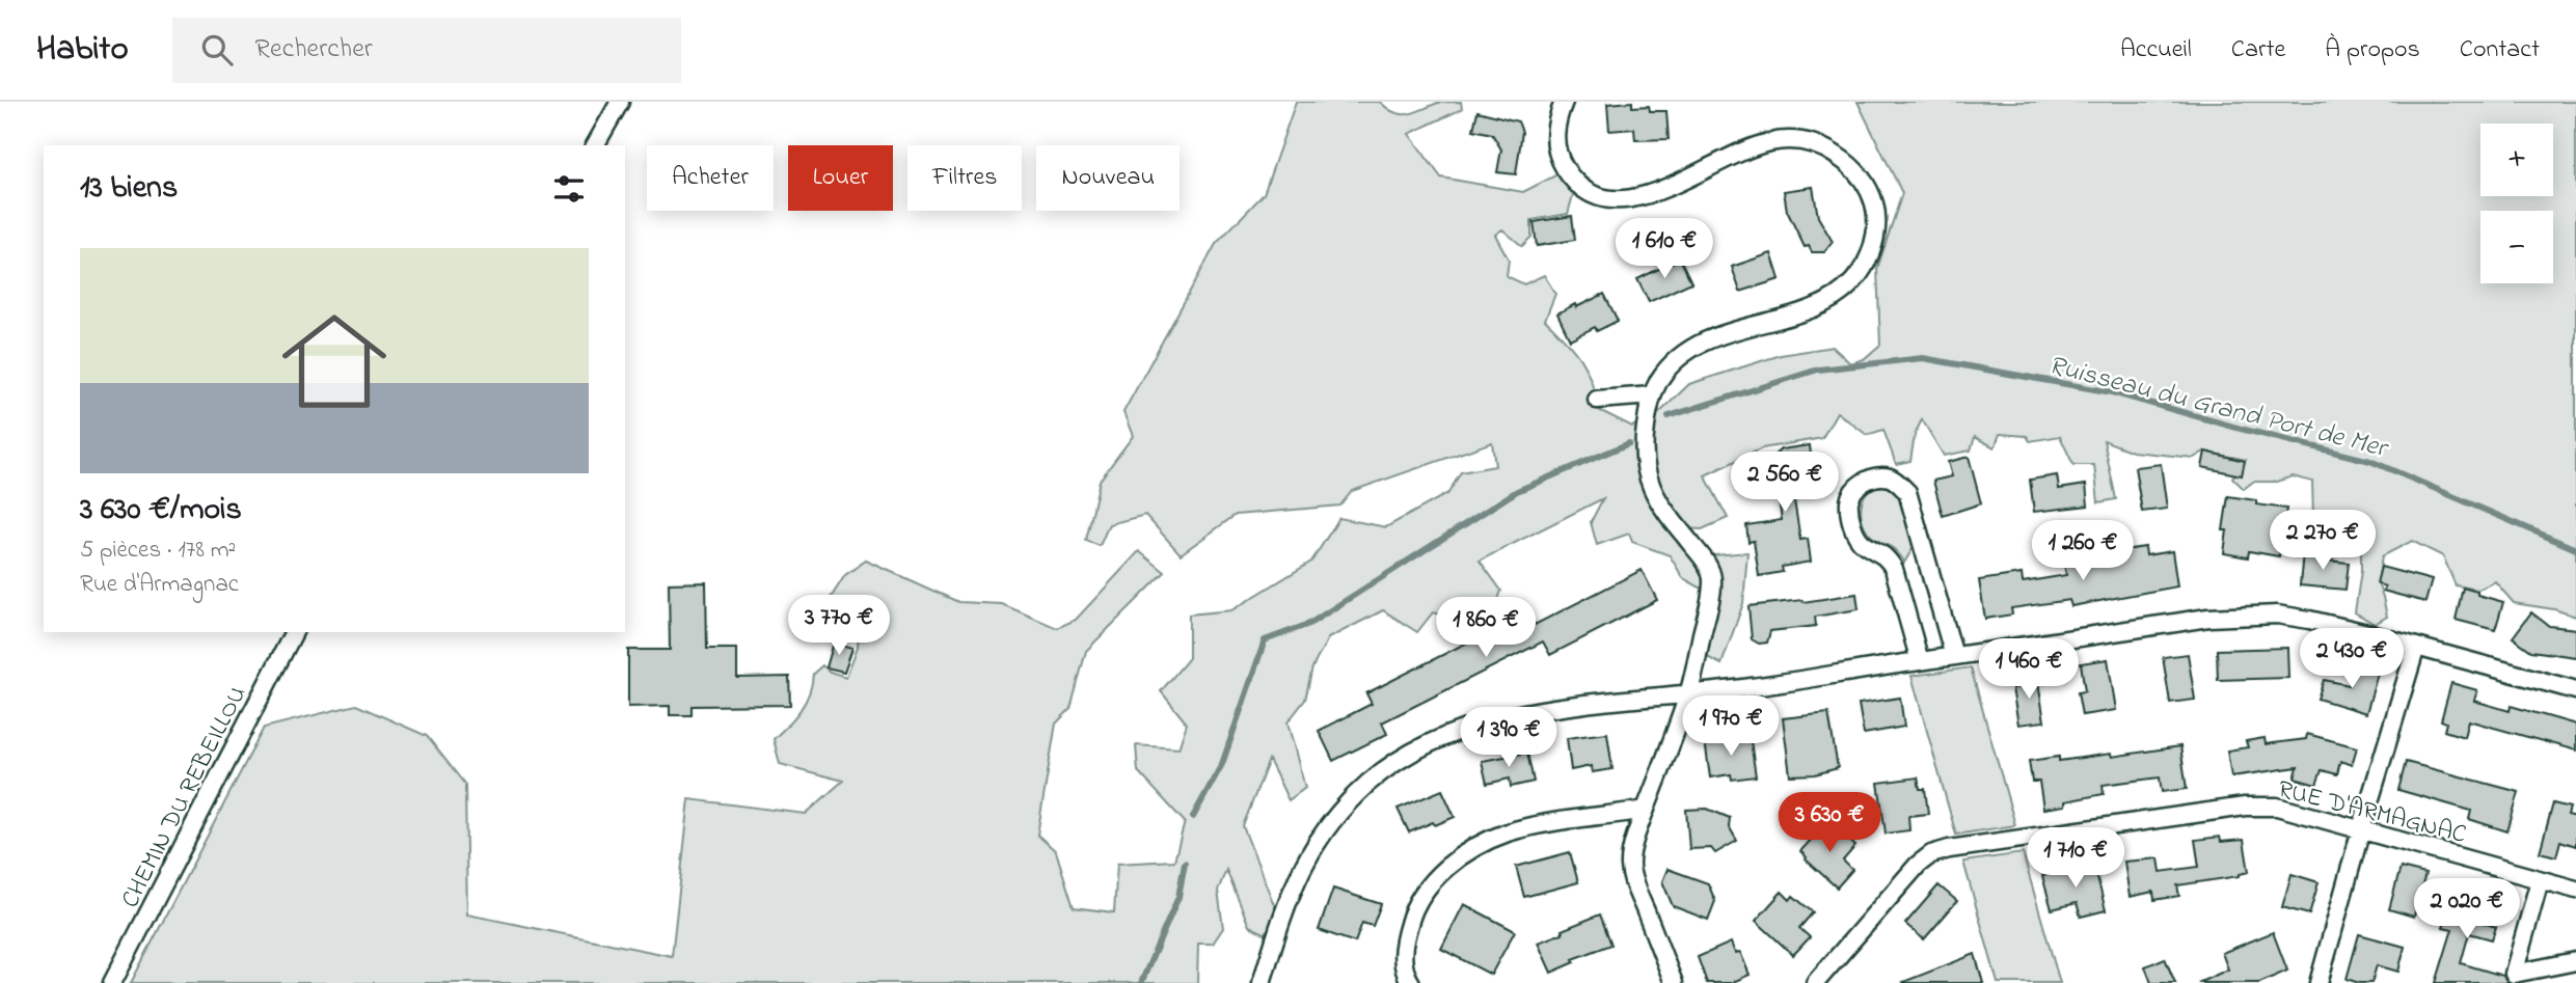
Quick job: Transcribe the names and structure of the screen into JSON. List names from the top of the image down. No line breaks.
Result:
{"streets":{"street":["CHEMIN DU REBEILLOU","RUE D'ARMAGNAC"]},"water":["Ruisseau du Grand Port de Mer"],"page":{"header":"Habito","search":"Rechercher","nav":["Accueil","Carte","À propos","Contact"],"map_buttons":["+","−"],"chip":["Acheter","Louer","Filtres","Nouveau"],"heading":"13 biens","price":["1 610 €","2 560 €","2 270 €","1 260 €","3 770 €","1 860 €","2 430 €","1 460 €","1 970 €","1 390 €","3 630 €","1 710 €","2 020 €"],"list":[{"name":"3 630 €/mois","note":"5 pièces · 178 m² · Rue d'Armagnac"}]}}
